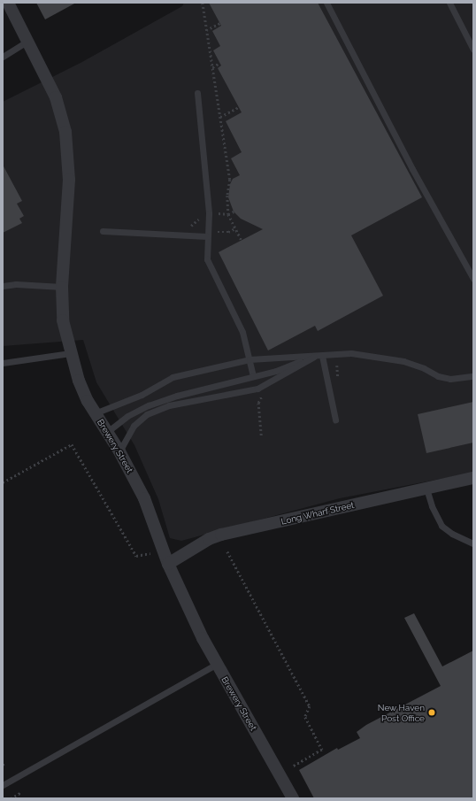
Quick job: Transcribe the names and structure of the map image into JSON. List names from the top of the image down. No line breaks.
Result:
{"streets":{"street":["Brewery Street","Long Wharf Street"]},"crossings":[["Brewery Street","Long Wharf Street"]],"places":["New Haven Post Office"]}
